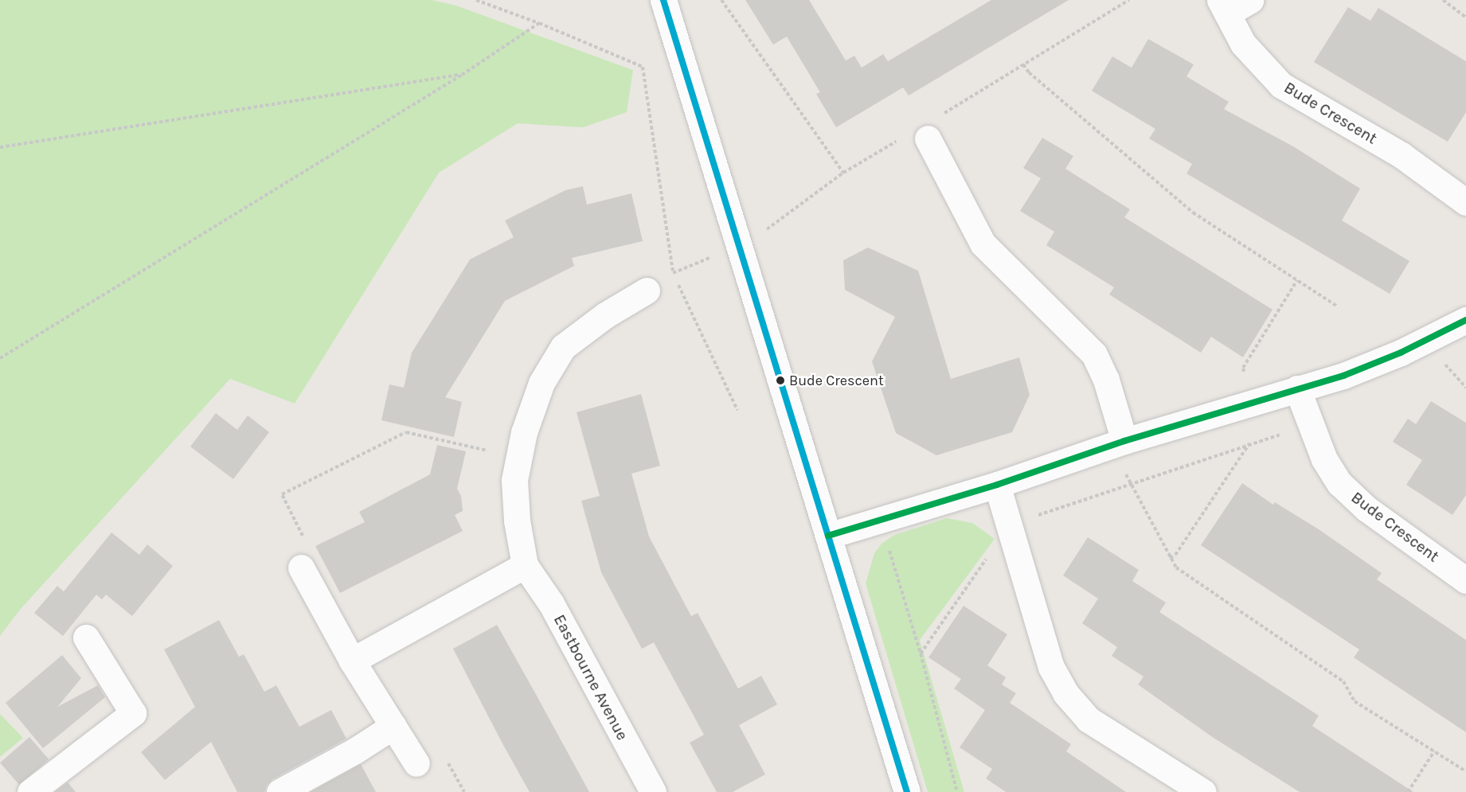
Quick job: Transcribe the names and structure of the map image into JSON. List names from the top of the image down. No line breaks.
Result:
{"streets":{"street":["Bude Crescent","Eastbourne Avenue"]},"places":["Bude Crescent"]}
